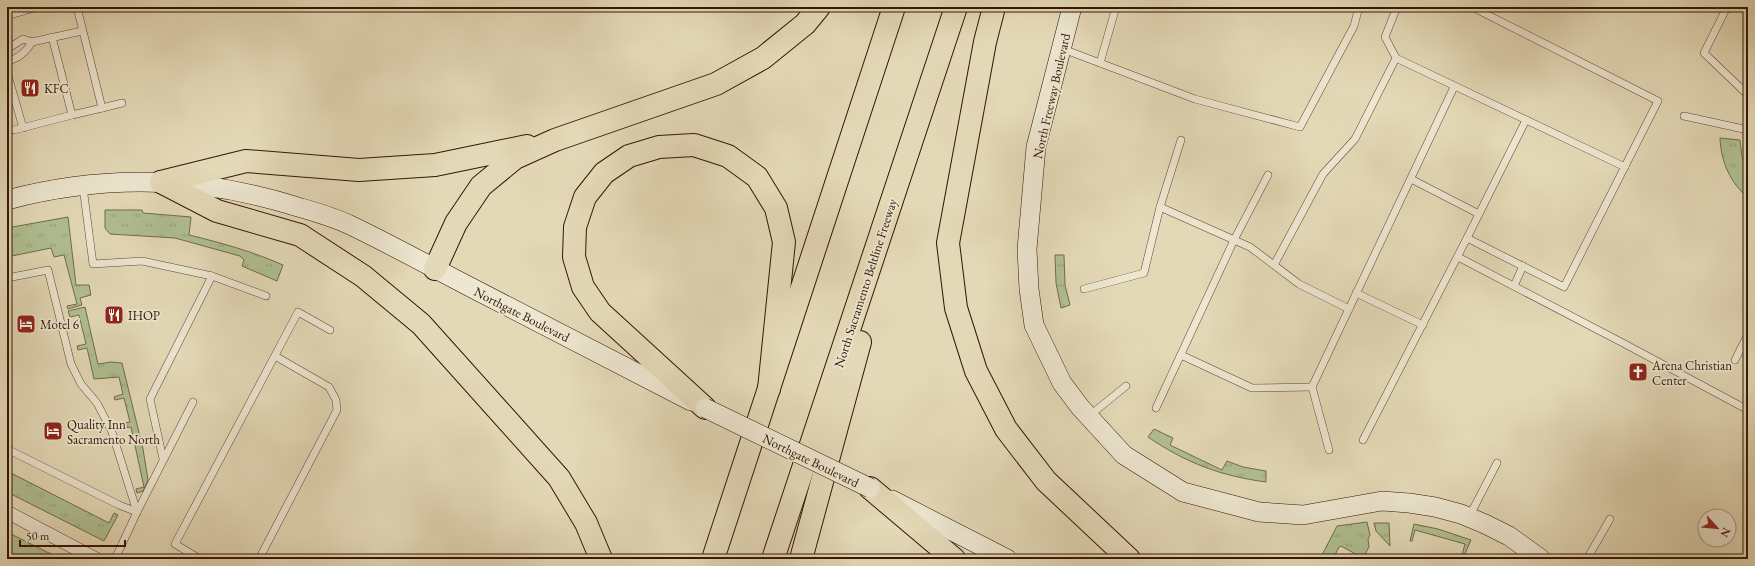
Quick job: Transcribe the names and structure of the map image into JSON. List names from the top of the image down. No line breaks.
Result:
{"streets":{"highway":["North Sacramento Beltline Freeway"],"main road":["North Freeway Boulevard","Northgate Boulevard"]},"places":{"restaurant":["KFC","IHOP"],"hotel":["Motel 6","Quality Inn Sacramento North"],"church":["Arena Christian Center"]},"scale_bar":"50 m","north":"bottom right"}
